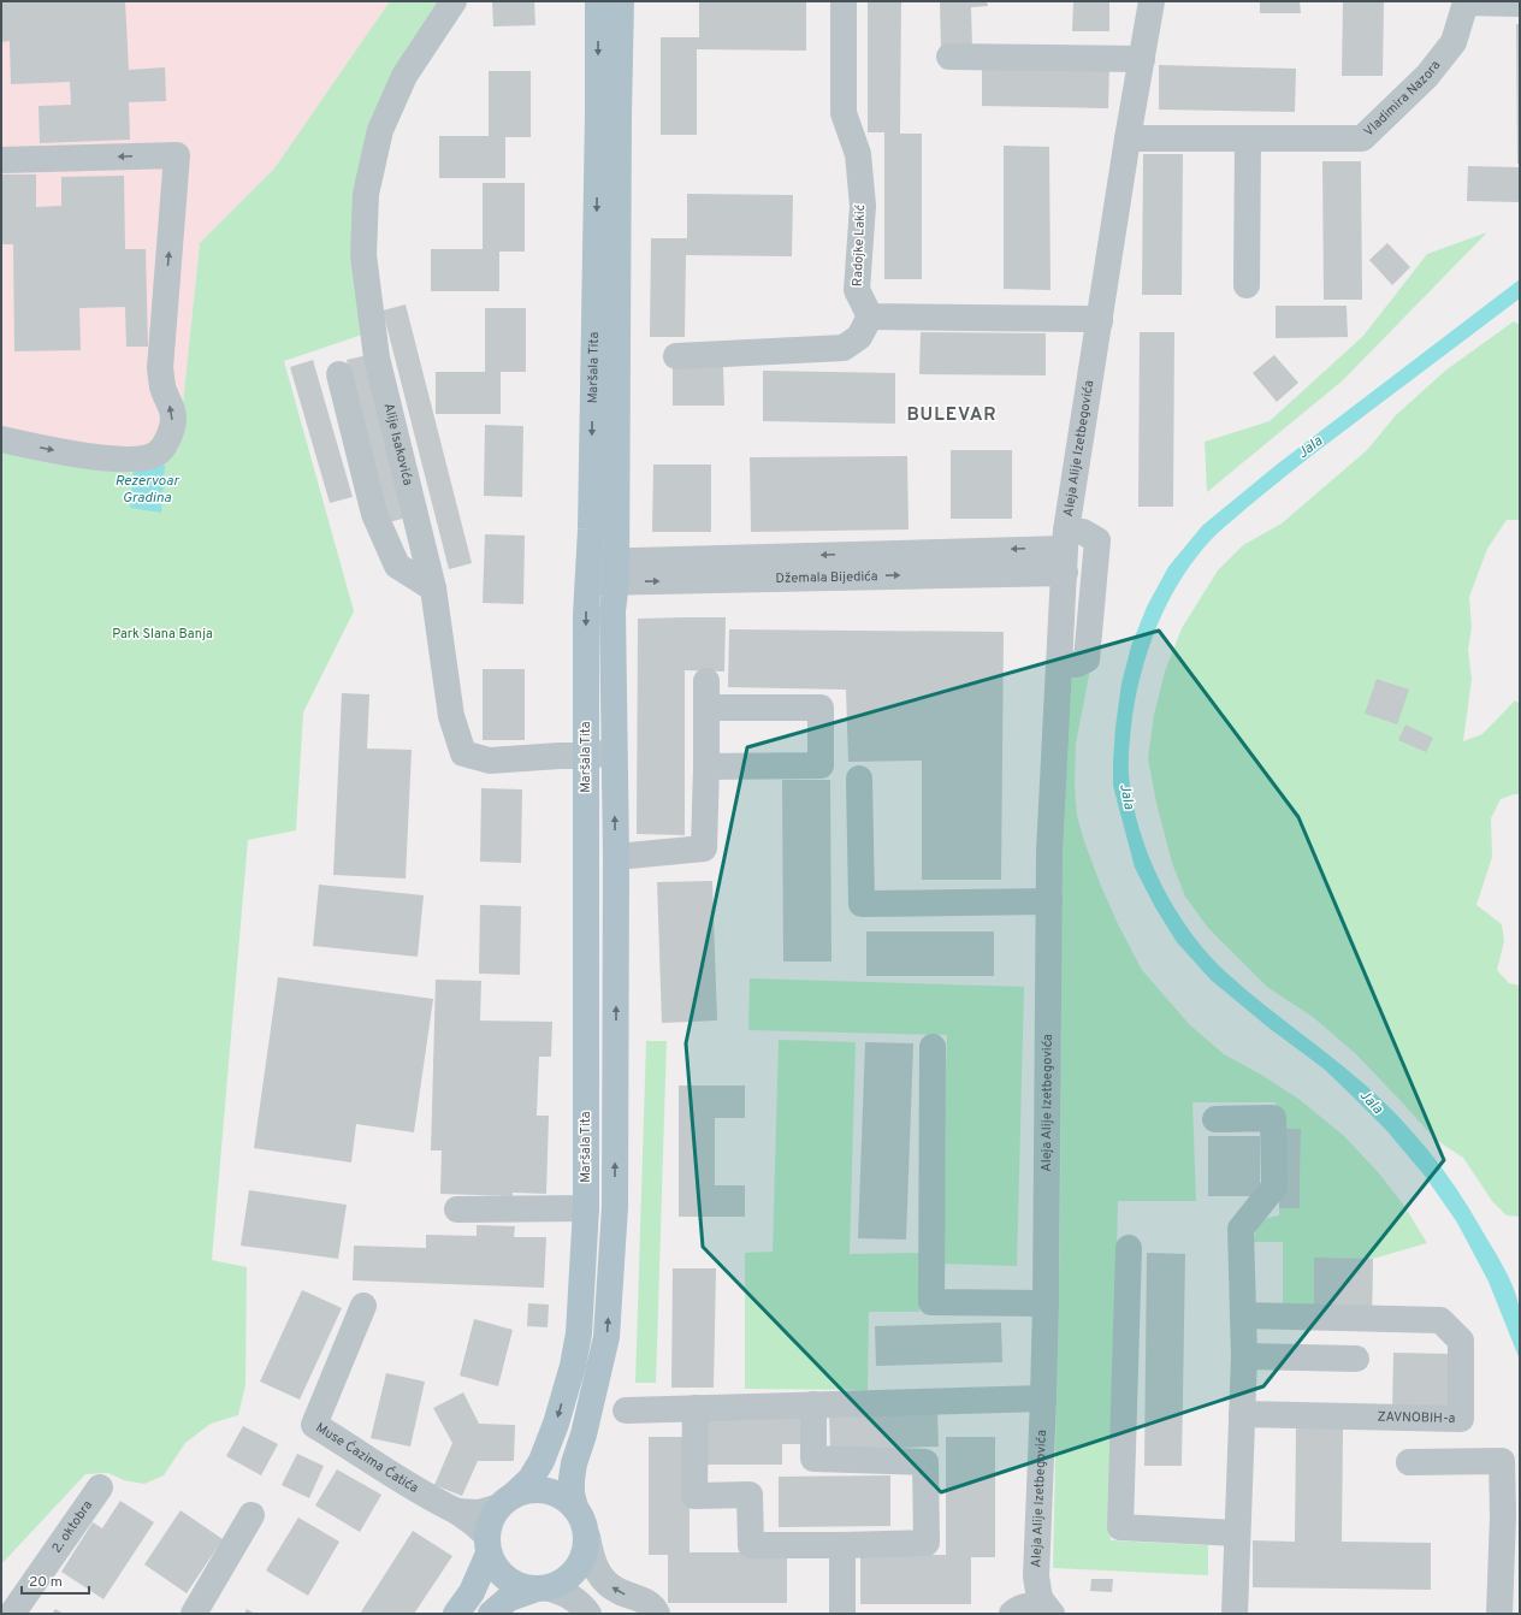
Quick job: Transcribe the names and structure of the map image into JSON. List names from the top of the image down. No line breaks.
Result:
{"streets":{"main road":["Maršala Tita"],"street":["Vladimira Nazora","Radojke Lakić","Alije Isakovića","Aleja Alije Izetbegovića","Džemala Bijedića","ZAVNOBIH-a","Muse Ćazima Ćatića","2. oktobra"]},"crossings":[["Vladimira Nazora","Aleja Alije Izetbegovića"],["Maršala Tita","Alije Isakovića"],["Maršala Tita","Džemala Bijedića"],["Aleja Alije Izetbegovića","Džemala Bijedića"]],"districts":["BULEVAR"],"water":["Jala","Rezervoar Gradina"],"parks":["Park Slana Banja"],"scale_bar":"20 m"}
